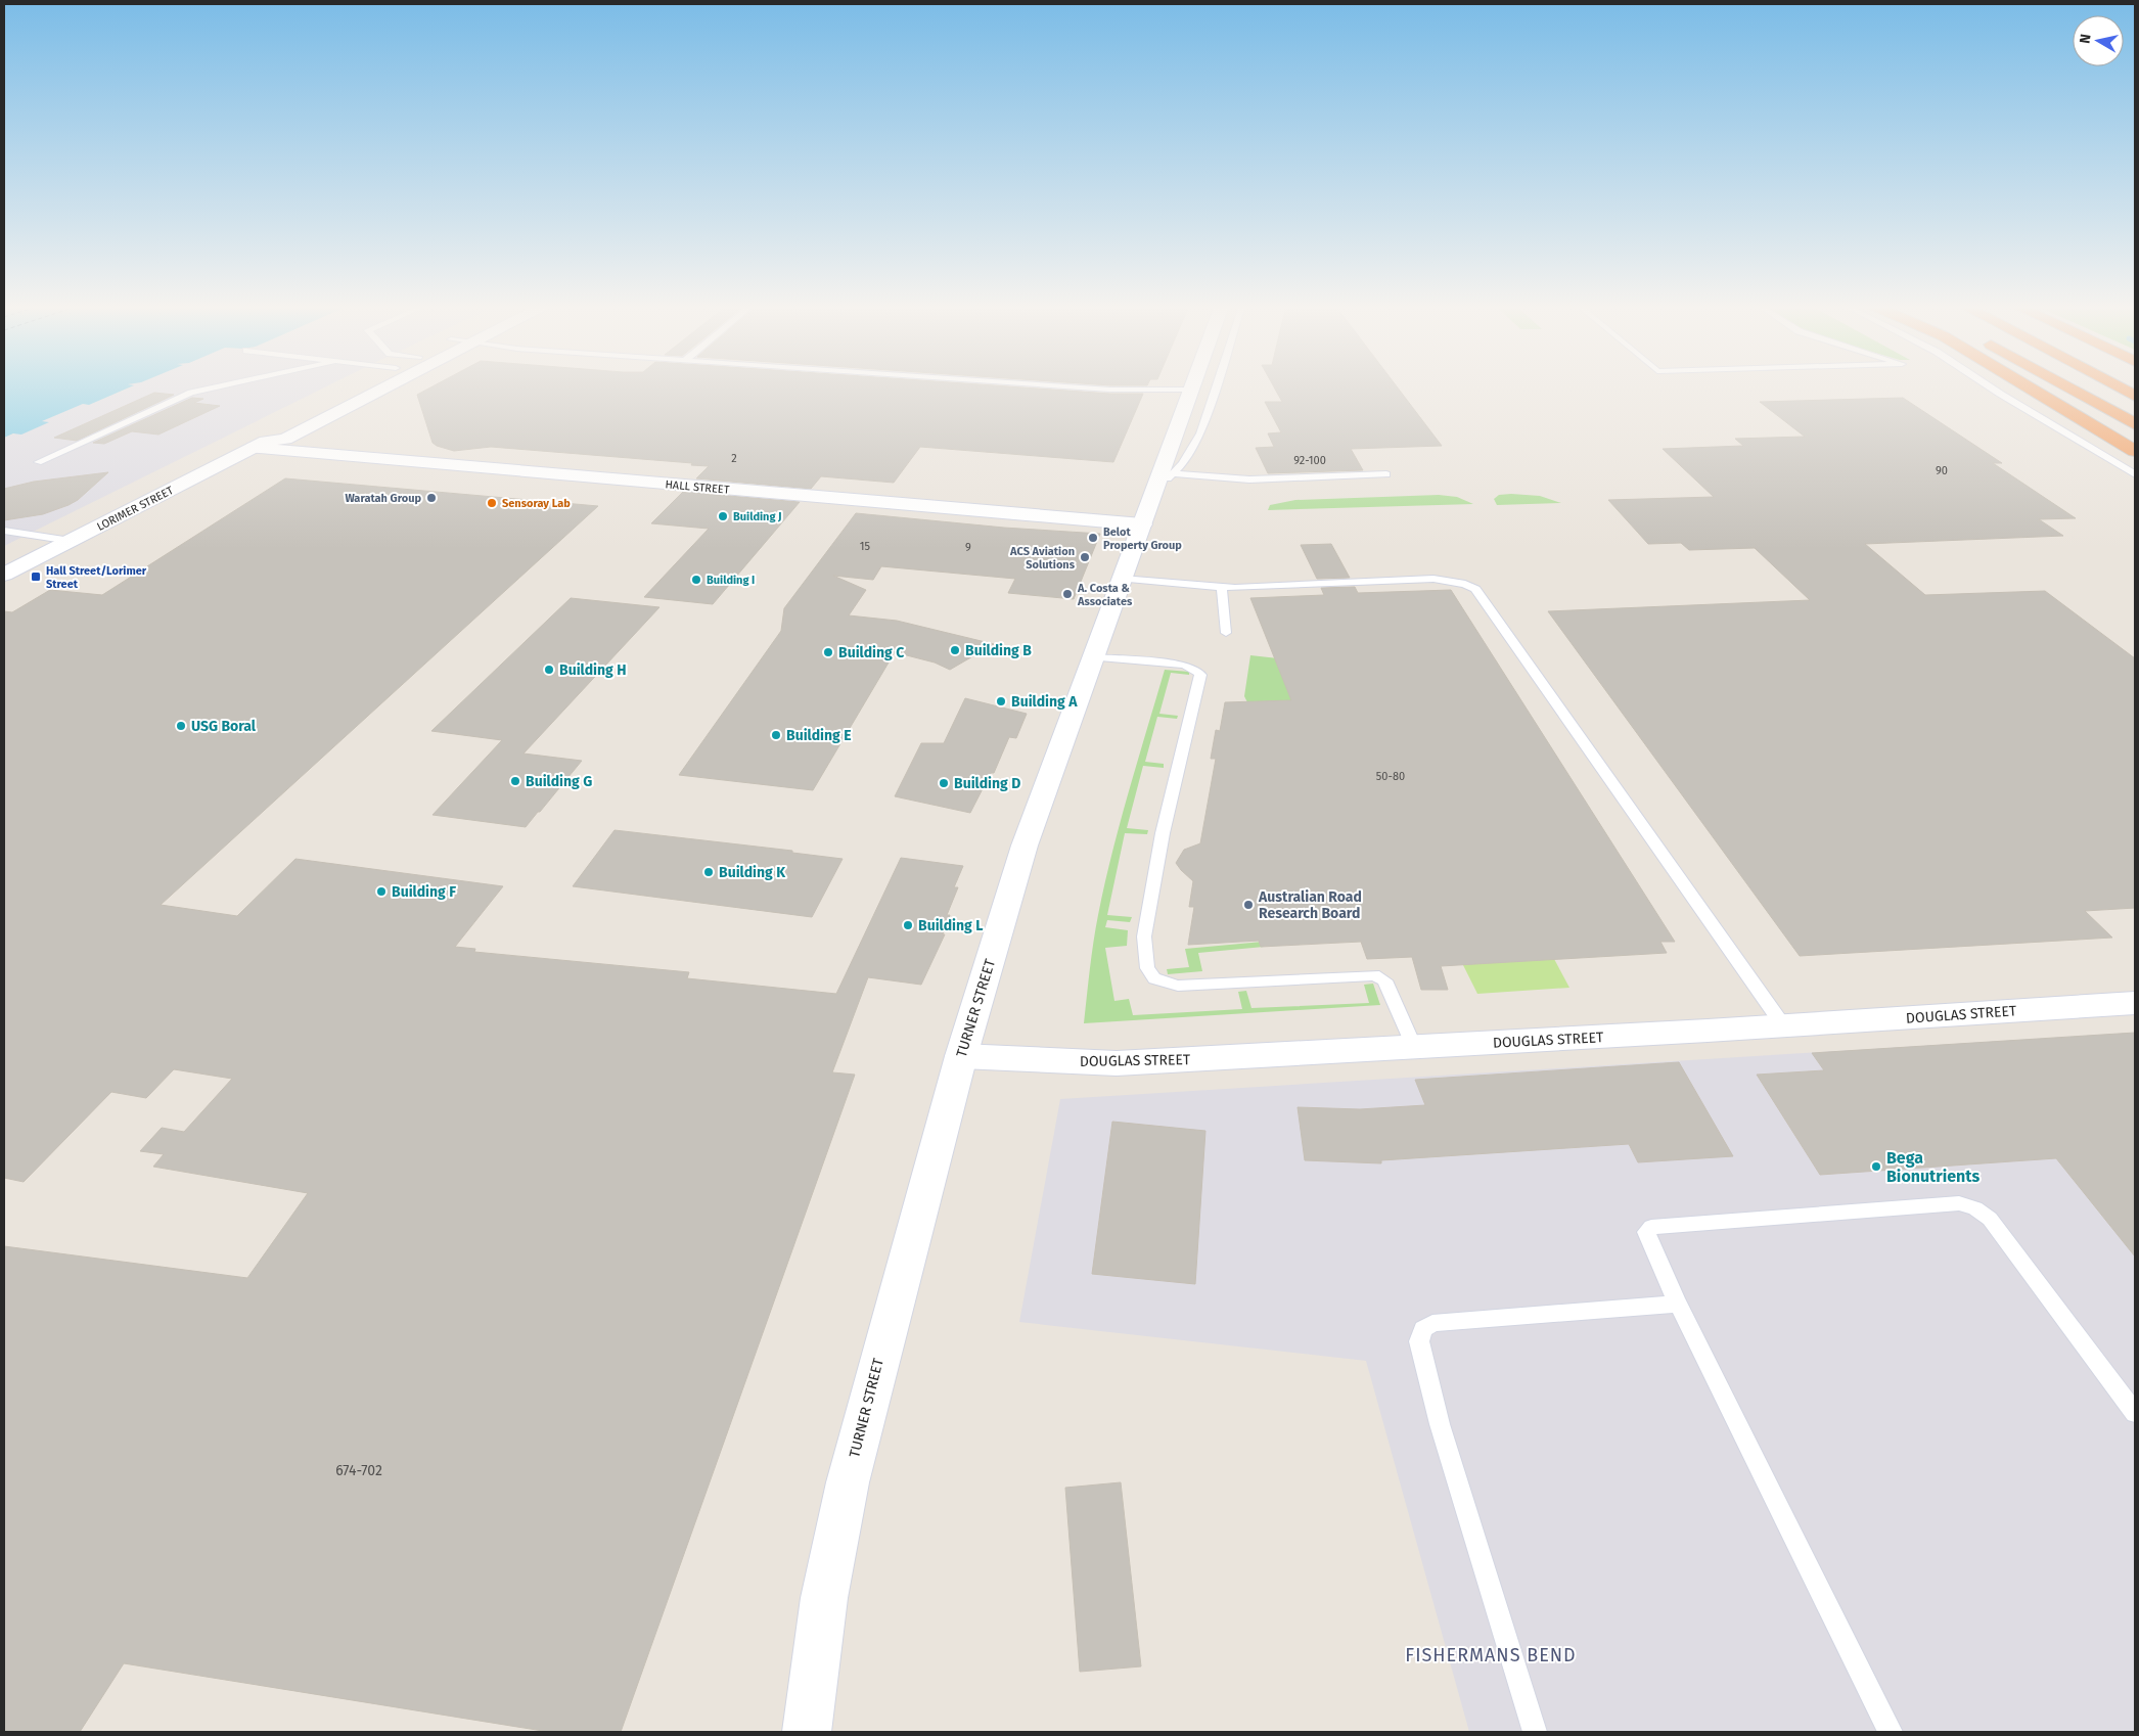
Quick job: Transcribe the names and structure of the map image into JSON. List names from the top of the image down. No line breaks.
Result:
{"streets":{"street":["HALL STREET","LORIMER STREET","TURNER STREET","DOUGLAS STREET"]},"crossings":[["HALL STREET","LORIMER STREET"],["HALL STREET","TURNER STREET"],["TURNER STREET","DOUGLAS STREET"]],"districts":["FISHERMANS BEND"],"places":{"other":["Waratah Group","Sensoray Lab","Building J","Belot Property Group","ACS Aviation Solutions","Building I","A. Costa & Associates","Building B","Building C","Building H","Building A","USG Boral","Building E","Building G","Building D","Building K","Building F","Australian Road Research Board","Building L","Bega Bionutrients"],"transit":["Hall Street/Lorimer Street"]},"house_numbers":["2","92-100","90","15","9","50-80","674-702"],"north":"left"}
